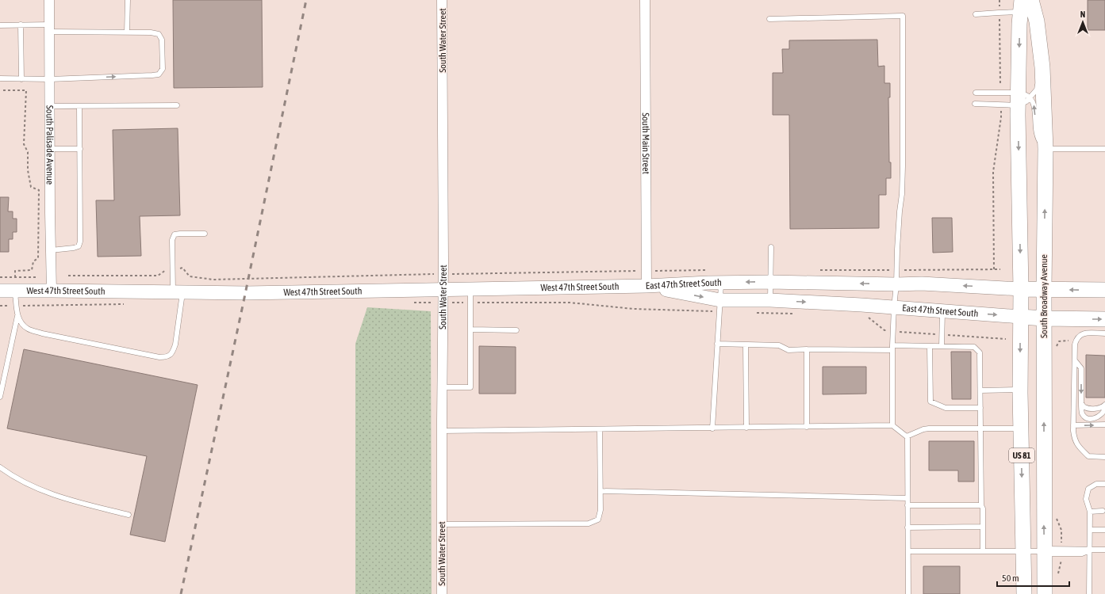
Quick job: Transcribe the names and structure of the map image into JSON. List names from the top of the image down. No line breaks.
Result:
{"streets":{"main road":["East 47th Street South","South Broadway Avenue","US 81"],"street":["South Water Street","South Main Street","South Palisade Avenue","West 47th Street South"]},"crossings":[["South Water Street","West 47th Street South"],["South Main Street","East 47th Street South"],["South Main Street","West 47th Street South"],["South Palisade Avenue","West 47th Street South"],["East 47th Street South","West 47th Street South"],["East 47th Street South","South Broadway Avenue"],["East 47th Street South","US 81"]],"scale_bar":"50 m","north":"top"}
